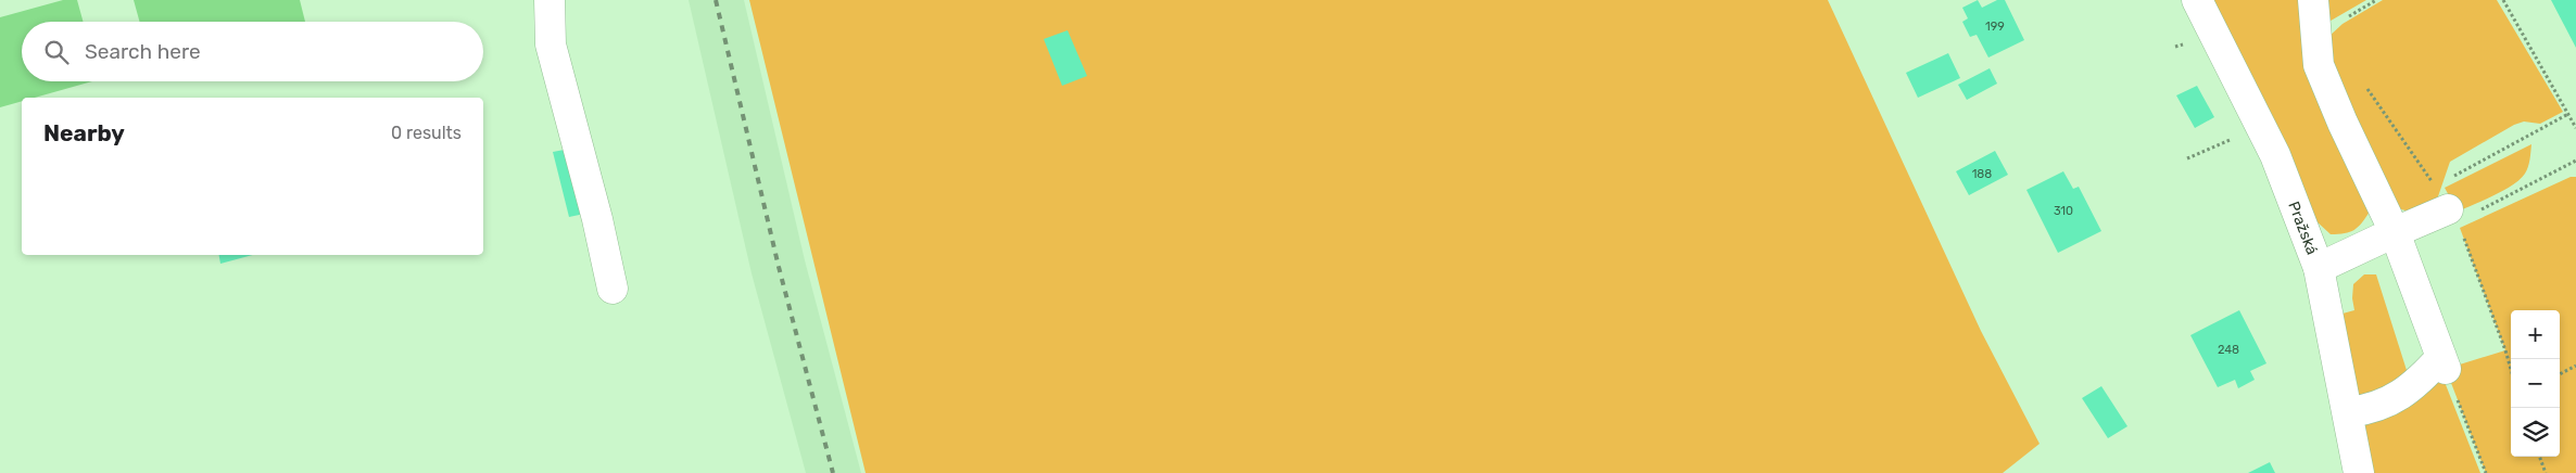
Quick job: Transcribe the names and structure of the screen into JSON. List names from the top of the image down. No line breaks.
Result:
{"streets":{"street":["Pražská"]},"house_numbers":["199","188","310","248"],"page":{"search":"Search here","heading":["Nearby","0 results"],"map_buttons":["+","−"]}}
